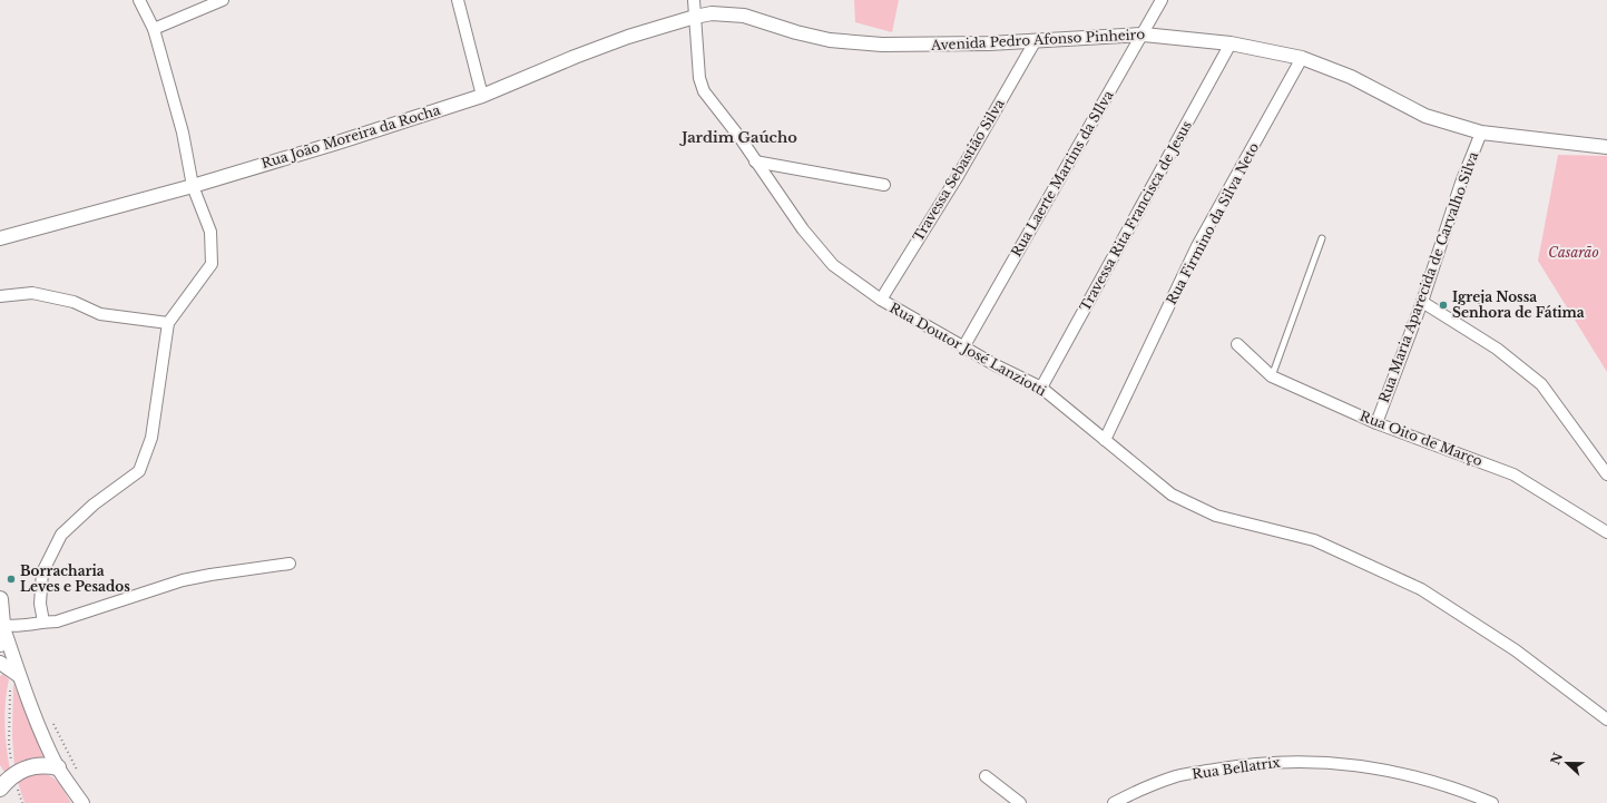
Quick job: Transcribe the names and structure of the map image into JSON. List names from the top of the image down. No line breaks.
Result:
{"streets":{"street":["Avenida Pedro Afonso Pinheiro","Rua João Moreira da Rocha","Travessa Sebastião Silva","Rua Laerte Martins da SIlva","Travessa Rita Francisca de Jesus","Rua Firmino da Silva Neto","Rua Maria Aparecida de Carvalho Silva","Rua Doutor José Lanziotti","Rua Oito de Março","Rua Bellatrix"]},"crossings":[["Avenida Pedro Afonso Pinheiro","Rua João Moreira da Rocha"],["Avenida Pedro Afonso Pinheiro","Travessa Sebastião Silva"],["Avenida Pedro Afonso Pinheiro","Rua Laerte Martins da SIlva"],["Avenida Pedro Afonso Pinheiro","Travessa Rita Francisca de Jesus"],["Avenida Pedro Afonso Pinheiro","Rua Firmino da Silva Neto"],["Avenida Pedro Afonso Pinheiro","Rua Maria Aparecida de Carvalho Silva"],["Avenida Pedro Afonso Pinheiro","Rua Doutor José Lanziotti"],["Rua João Moreira da Rocha","Rua Doutor José Lanziotti"],["Travessa Sebastião Silva","Rua Doutor José Lanziotti"],["Rua Laerte Martins da SIlva","Rua Doutor José Lanziotti"],["Travessa Rita Francisca de Jesus","Rua Doutor José Lanziotti"],["Rua Firmino da Silva Neto","Rua Doutor José Lanziotti"],["Rua Maria Aparecida de Carvalho Silva","Rua Oito de Março"]],"districts":["Jardim Gaúcho"],"parks":["Casarão"],"places":["Igreja Nossa Senhora de Fátima","Borracharia Leves e Pesados"],"north":"left"}
